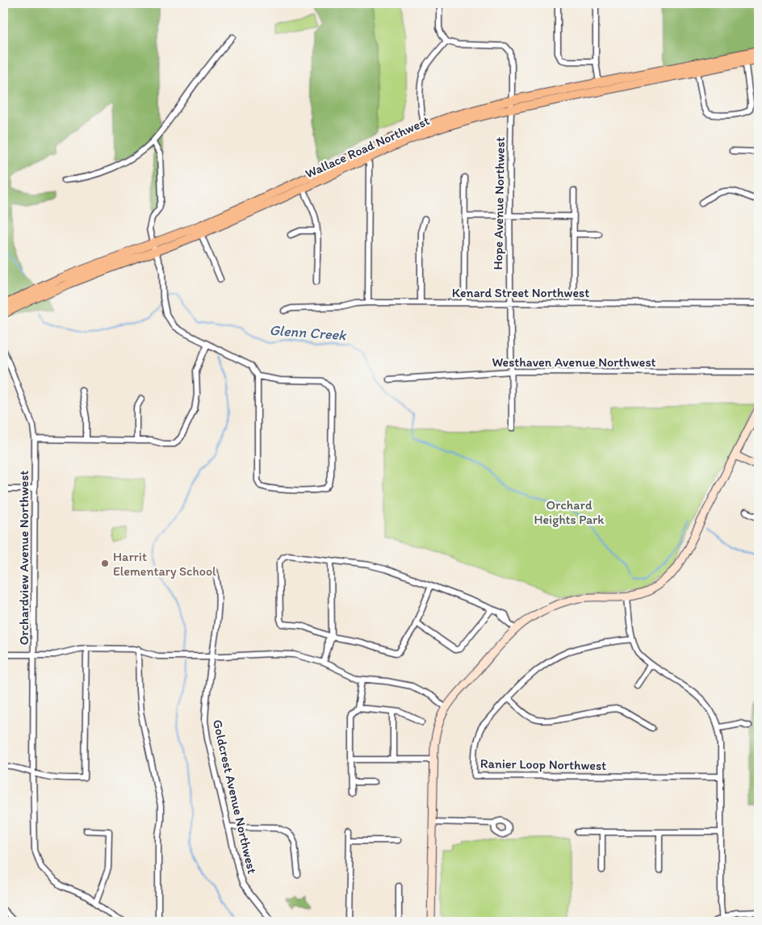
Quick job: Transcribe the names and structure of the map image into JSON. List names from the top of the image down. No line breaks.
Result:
{"streets":{"main road":["Wallace Road Northwest"],"street":["Hope Avenue Northwest","Kenard Street Northwest","Westhaven Avenue Northwest","Orchardview Avenue Northwest","Ranier Loop Northwest","Goldcrest Avenue Northwest"]},"crossings":[["Wallace Road Northwest","Hope Avenue Northwest"],["Hope Avenue Northwest","Kenard Street Northwest"],["Hope Avenue Northwest","Westhaven Avenue Northwest"]],"water":["Glenn Creek"],"parks":["Orchard Heights Park"],"places":["Harrit Elementary School"]}
